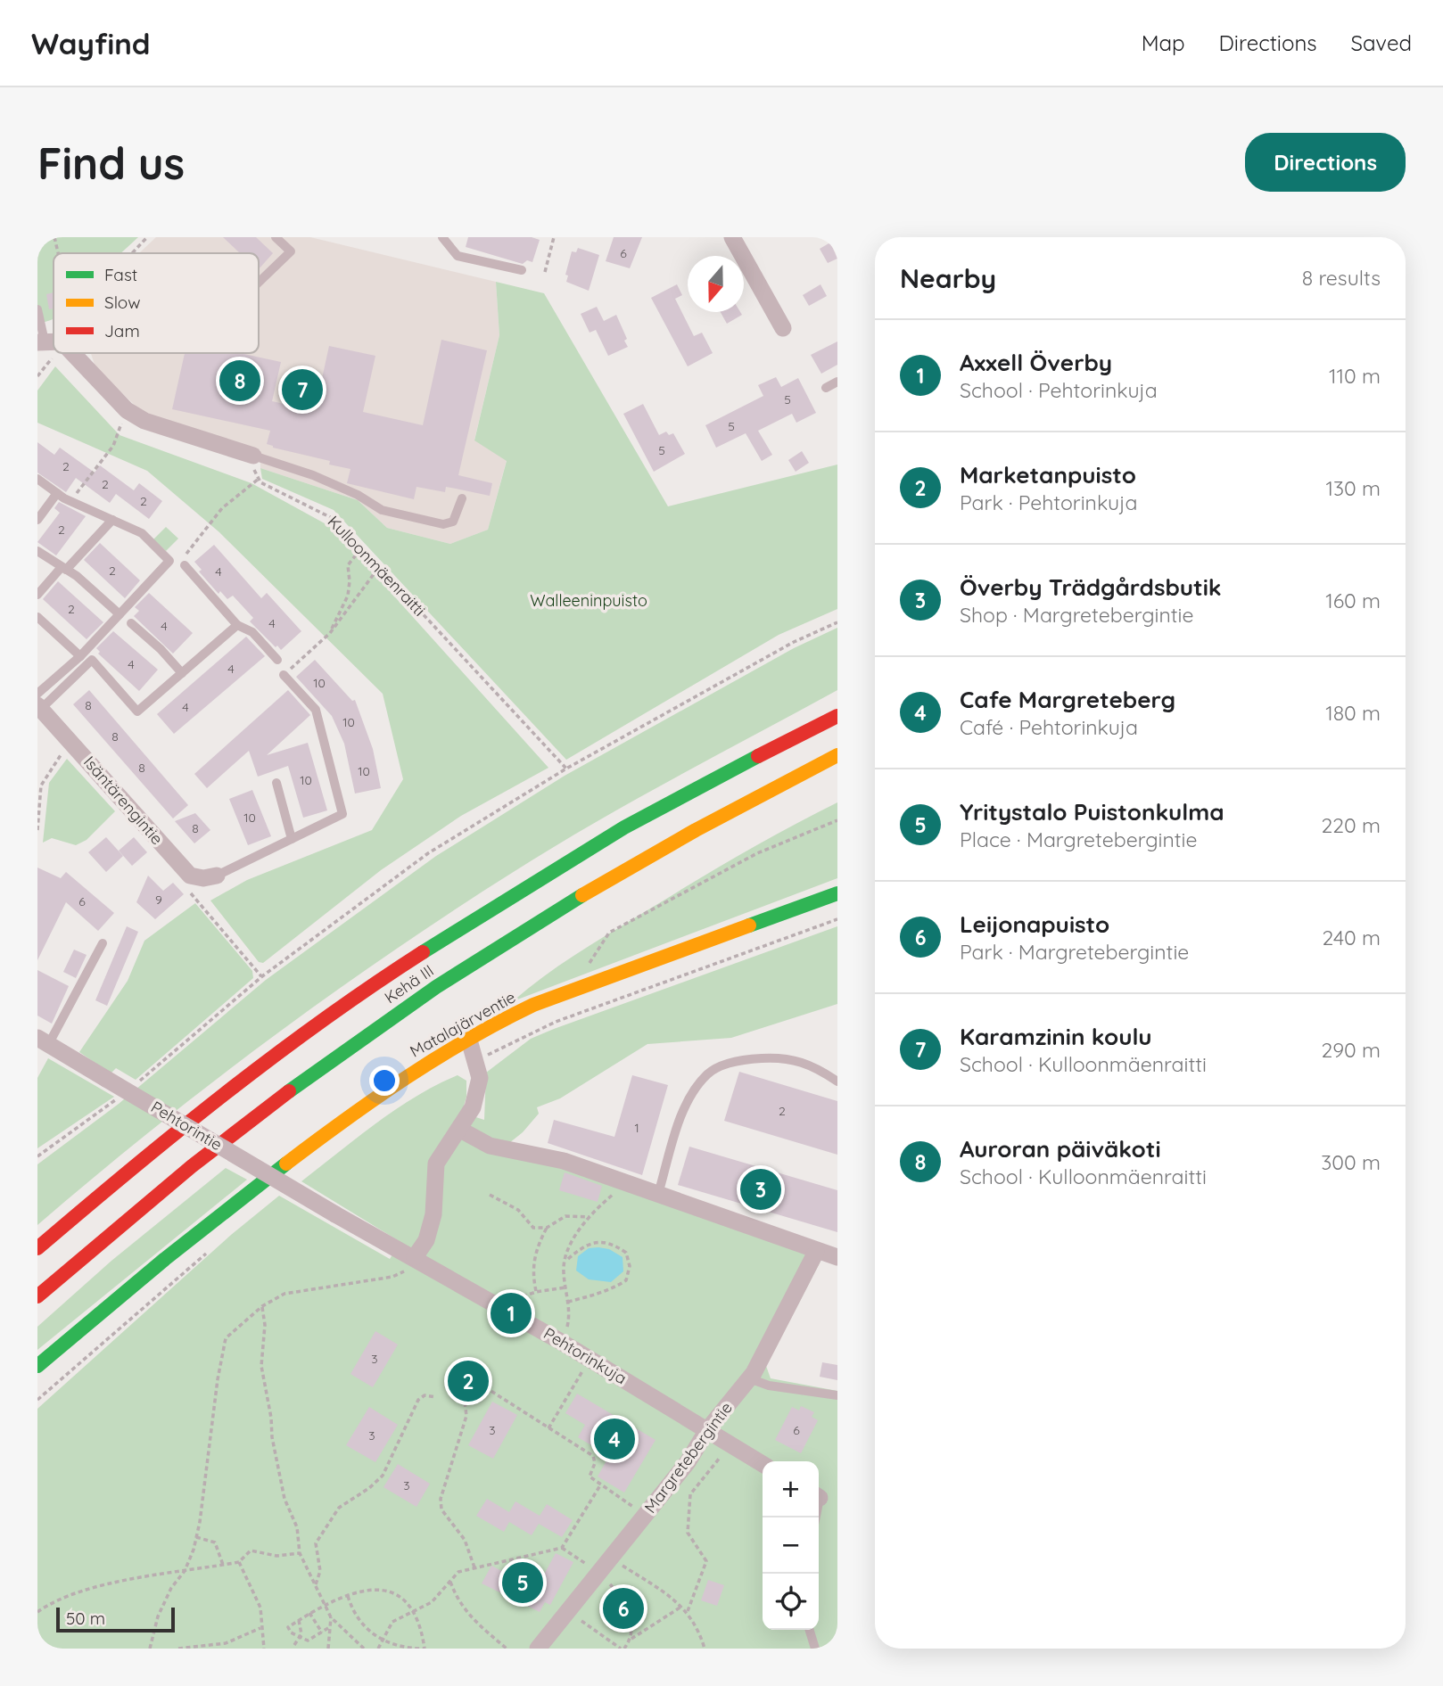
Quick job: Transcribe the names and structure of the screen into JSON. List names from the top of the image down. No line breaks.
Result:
{"streets":{"main road":["Kehä III","Matalajärventie"],"street":["Isäntärengintie","Pehtorintie","Pehtorinkuja","Margretebergintie"],"path":["Kulloonmäenraitti"]},"crossings":[["Pehtorintie","Pehtorinkuja"],["Pehtorinkuja","Margretebergintie"]],"parks":["Walleeninpuisto"],"house_numbers":["6","5","5","5","2","2","2","2","2","4","2","4","4","4","4","10","8","4","10","8","8","10","10","10","8","9","6","2","1","3","3","6","3","3"],"legend":["Fast","Slow","Jam"],"scale_bar":"50 m","north":"bottom","page":{"header":"Wayfind","nav":["Map","Directions","Saved"],"buttons":"Directions","title":"Find us","heading":["Nearby","8 results"],"list":[{"mark":"1","name":"Axxell Överby","note":"School · Pehtorinkuja","value":"110 m"},{"mark":"2","name":"Marketanpuisto","note":"Park · Pehtorinkuja","value":"130 m"},{"mark":"3","name":"Överby Trädgårdsbutik","note":"Shop · Margretebergintie","value":"160 m"},{"mark":"4","name":"Cafe Margreteberg","note":"Café · Pehtorinkuja","value":"180 m"},{"mark":"5","name":"Yritystalo Puistonkulma","note":"Place · Margretebergintie","value":"220 m"},{"mark":"6","name":"Leijonapuisto","note":"Park · Margretebergintie","value":"240 m"},{"mark":"7","name":"Karamzinin koulu","note":"School · Kulloonmäenraitti","value":"290 m"},{"mark":"8","name":"Auroran päiväkoti","note":"School · Kulloonmäenraitti","value":"300 m"}],"pins":["8","7","3","1","2","4","5","6"],"map_buttons":["+","−"],"scale":"50 m"}}
